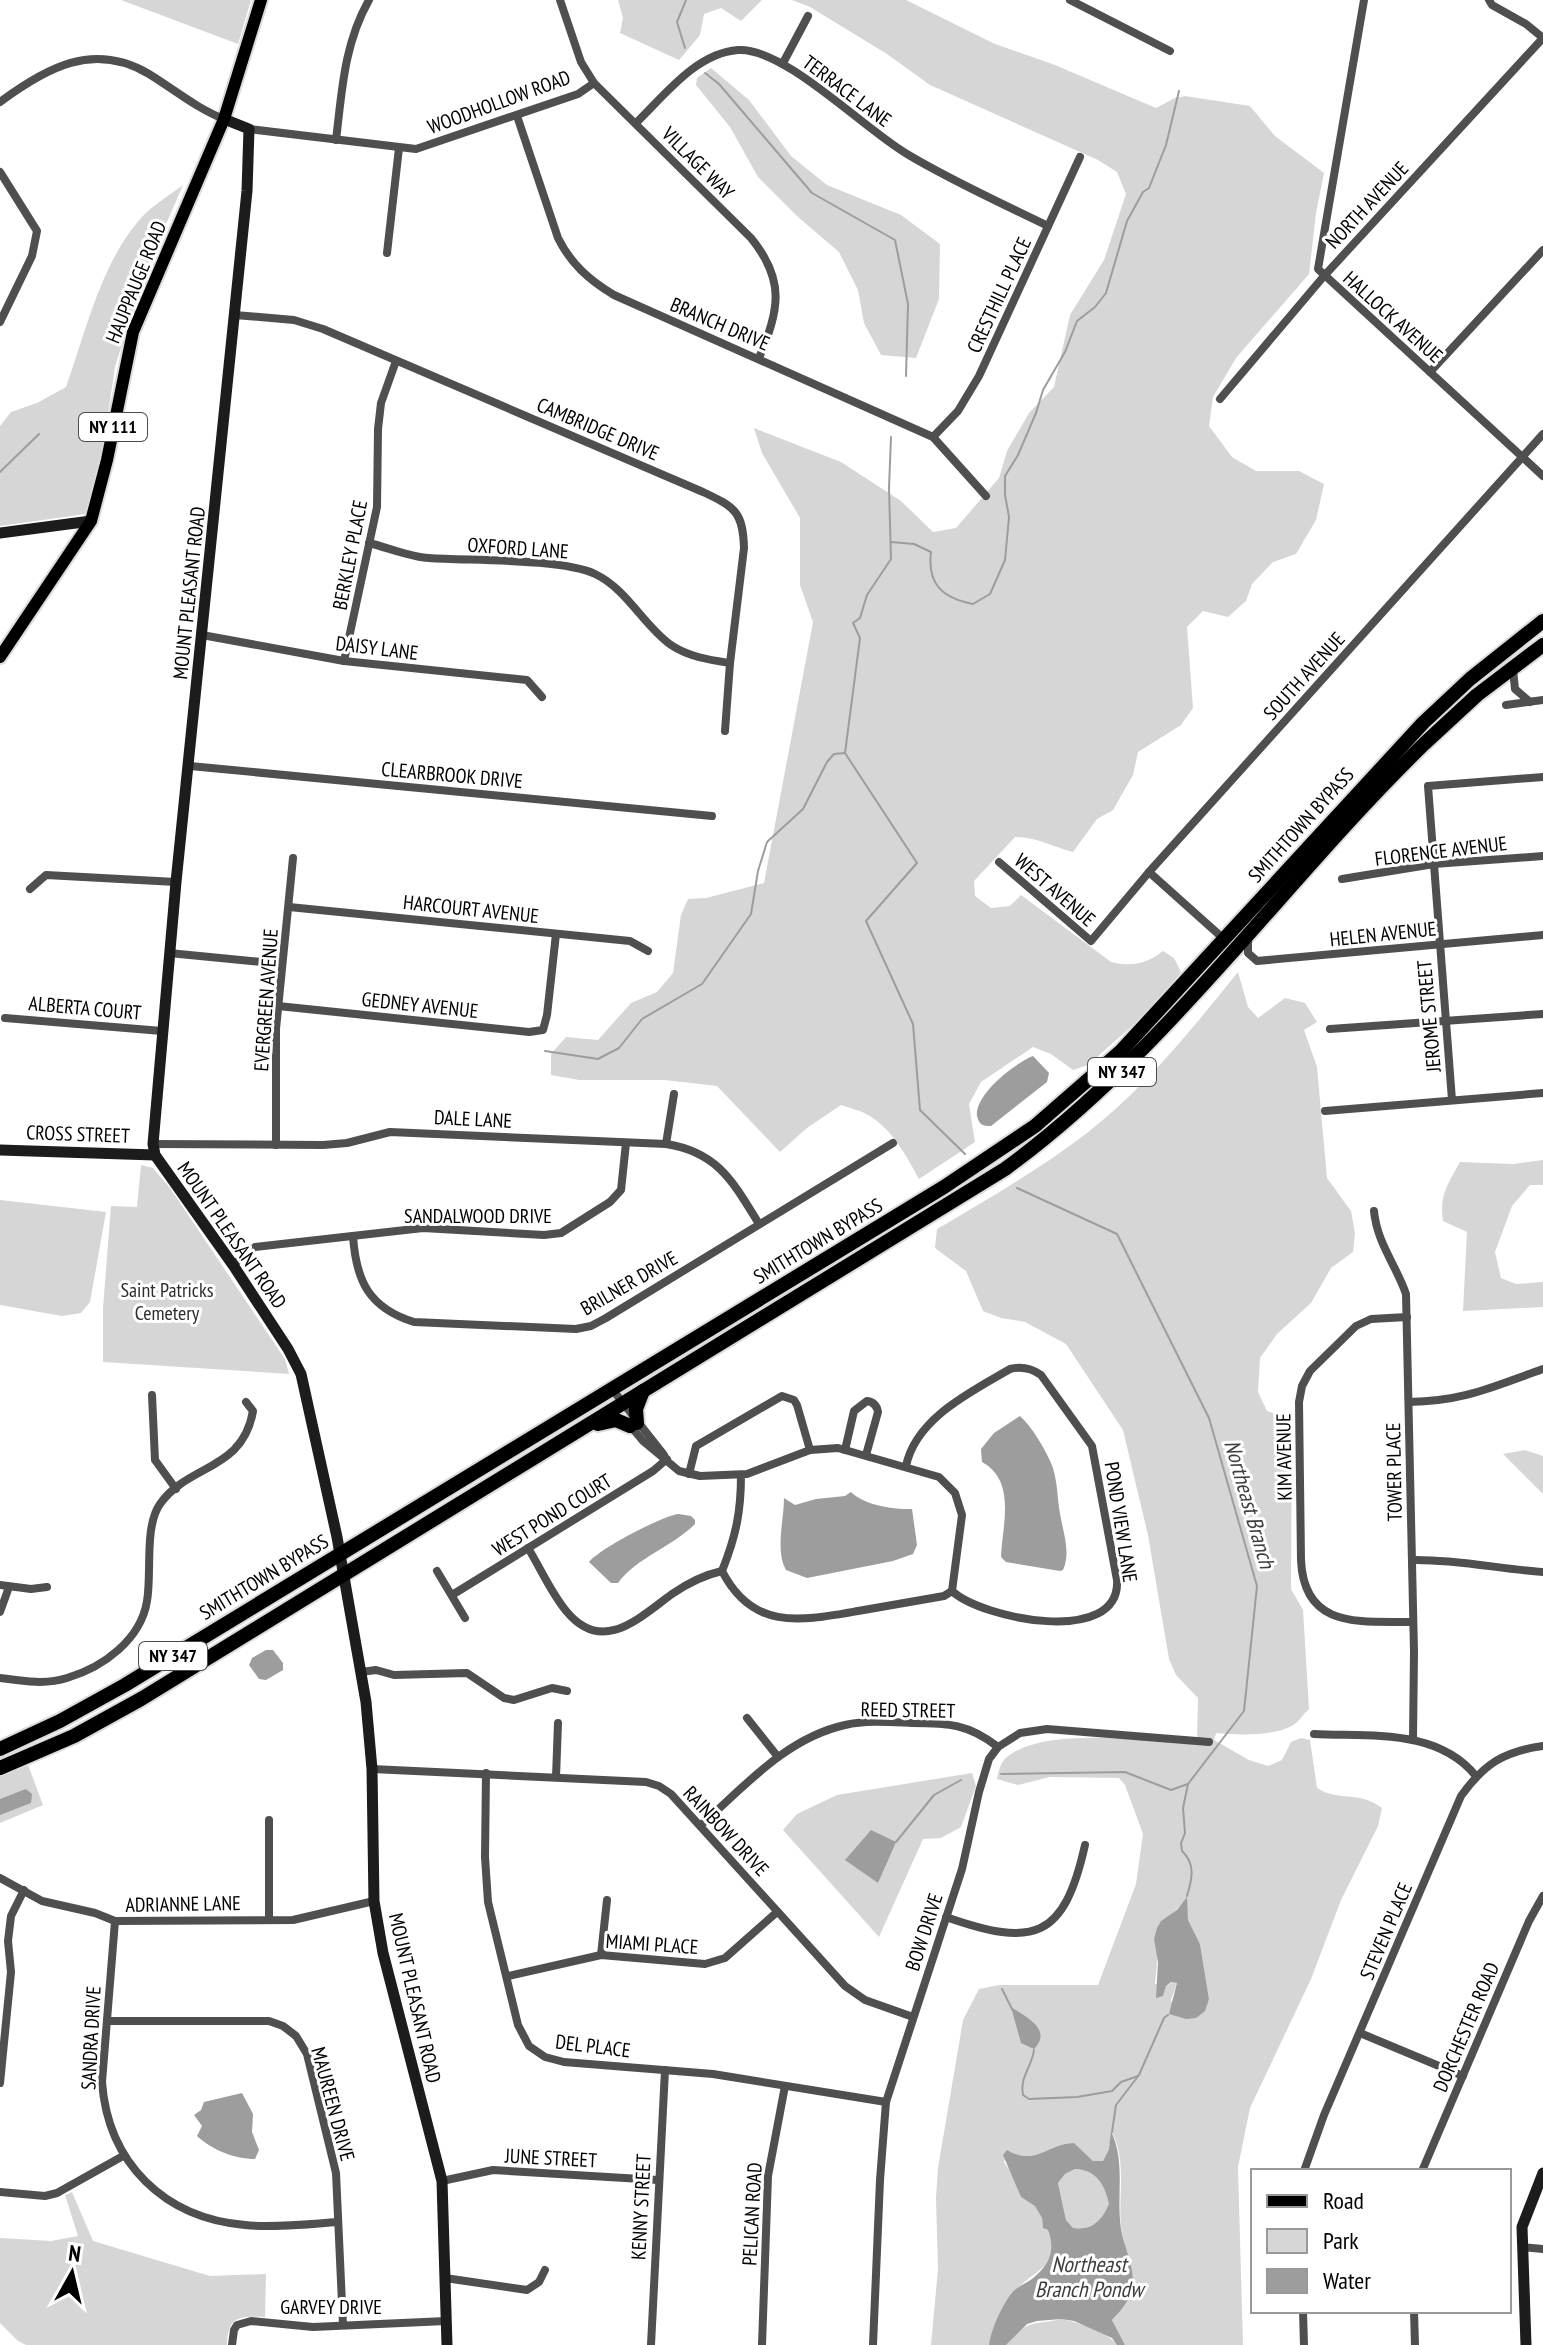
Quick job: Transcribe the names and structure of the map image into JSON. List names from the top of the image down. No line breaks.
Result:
{"streets":{"highway":["SMITHTOWN BYPASS","NY 347"],"main road":["HAUPPAUGE ROAD","NY 111"],"street":["TERRACE LANE","WOODHOLLOW ROAD","VILLAGE WAY","NORTH AVENUE","CRESTHILL PLACE","HALLOCK AVENUE","BRANCH DRIVE","CAMBRIDGE DRIVE","OXFORD LANE","BERKLEY PLACE","MOUNT PLEASANT ROAD","DAISY LANE","SOUTH AVENUE","CLEARBROOK DRIVE","FLORENCE AVENUE","WEST AVENUE","HARCOURT AVENUE","HELEN AVENUE","EVERGREEN AVENUE","GEDNEY AVENUE","ALBERTA COURT","JEROME STREET","DALE LANE","CROSS STREET","SANDALWOOD DRIVE","BRILNER DRIVE","KIM AVENUE","TOWER PLACE","WEST POND COURT","POND VIEW LANE","REED STREET","RAINBOW DRIVE","ADRIANNE LANE","STEVEN PLACE","BOW DRIVE","MIAMI PLACE","DORCHESTER ROAD","SANDRA DRIVE","DEL PLACE","MAUREEN DRIVE","JUNE STREET","KENNY STREET","PELICAN ROAD","GARVEY DRIVE"]},"crossings":[["TERRACE LANE","VILLAGE WAY"],["TERRACE LANE","CRESTHILL PLACE"],["WOODHOLLOW ROAD","VILLAGE WAY"],["WOODHOLLOW ROAD","HAUPPAUGE ROAD"],["WOODHOLLOW ROAD","BRANCH DRIVE"],["WOODHOLLOW ROAD","MOUNT PLEASANT ROAD"],["VILLAGE WAY","BRANCH DRIVE"],["NORTH AVENUE","HALLOCK AVENUE"],["CRESTHILL PLACE","BRANCH DRIVE"],["HALLOCK AVENUE","SOUTH AVENUE"],["CAMBRIDGE DRIVE","OXFORD LANE"],["CAMBRIDGE DRIVE","BERKLEY PLACE"],["CAMBRIDGE DRIVE","MOUNT PLEASANT ROAD"],["OXFORD LANE","BERKLEY PLACE"],["BERKLEY PLACE","DAISY LANE"],["MOUNT PLEASANT ROAD","DAISY LANE"],["MOUNT PLEASANT ROAD","CLEARBROOK DRIVE"],["MOUNT PLEASANT ROAD","SMITHTOWN BYPASS"],["MOUNT PLEASANT ROAD","ALBERTA COURT"],["MOUNT PLEASANT ROAD","DALE LANE"],["MOUNT PLEASANT ROAD","CROSS STREET"],["MOUNT PLEASANT ROAD","SANDALWOOD DRIVE"],["MOUNT PLEASANT ROAD","RAINBOW DRIVE"],["MOUNT PLEASANT ROAD","ADRIANNE LANE"],["MOUNT PLEASANT ROAD","JUNE STREET"],["MOUNT PLEASANT ROAD","GARVEY DRIVE"],["SOUTH AVENUE","WEST AVENUE"],["SMITHTOWN BYPASS","HELEN AVENUE"],["FLORENCE AVENUE","JEROME STREET"],["HARCOURT AVENUE","EVERGREEN AVENUE"],["HARCOURT AVENUE","GEDNEY AVENUE"],["HELEN AVENUE","JEROME STREET"],["EVERGREEN AVENUE","GEDNEY AVENUE"],["EVERGREEN AVENUE","DALE LANE"],["DALE LANE","CROSS STREET"],["DALE LANE","SANDALWOOD DRIVE"],["DALE LANE","BRILNER DRIVE"],["SANDALWOOD DRIVE","BRILNER DRIVE"],["KIM AVENUE","TOWER PLACE"],["REED STREET","RAINBOW DRIVE"],["REED STREET","BOW DRIVE"],["RAINBOW DRIVE","BOW DRIVE"],["RAINBOW DRIVE","MIAMI PLACE"],["RAINBOW DRIVE","DEL PLACE"],["ADRIANNE LANE","SANDRA DRIVE"],["BOW DRIVE","DEL PLACE"],["MIAMI PLACE","DEL PLACE"],["SANDRA DRIVE","MAUREEN DRIVE"],["DEL PLACE","KENNY STREET"],["DEL PLACE","PELICAN ROAD"],["MAUREEN DRIVE","GARVEY DRIVE"],["JUNE STREET","KENNY STREET"]],"water":["Northeast Branch","Northeast Branch Pondw"],"parks":["Saint Patricks Cemetery"],"legend":["Road","Park","Water"],"north":"top"}
